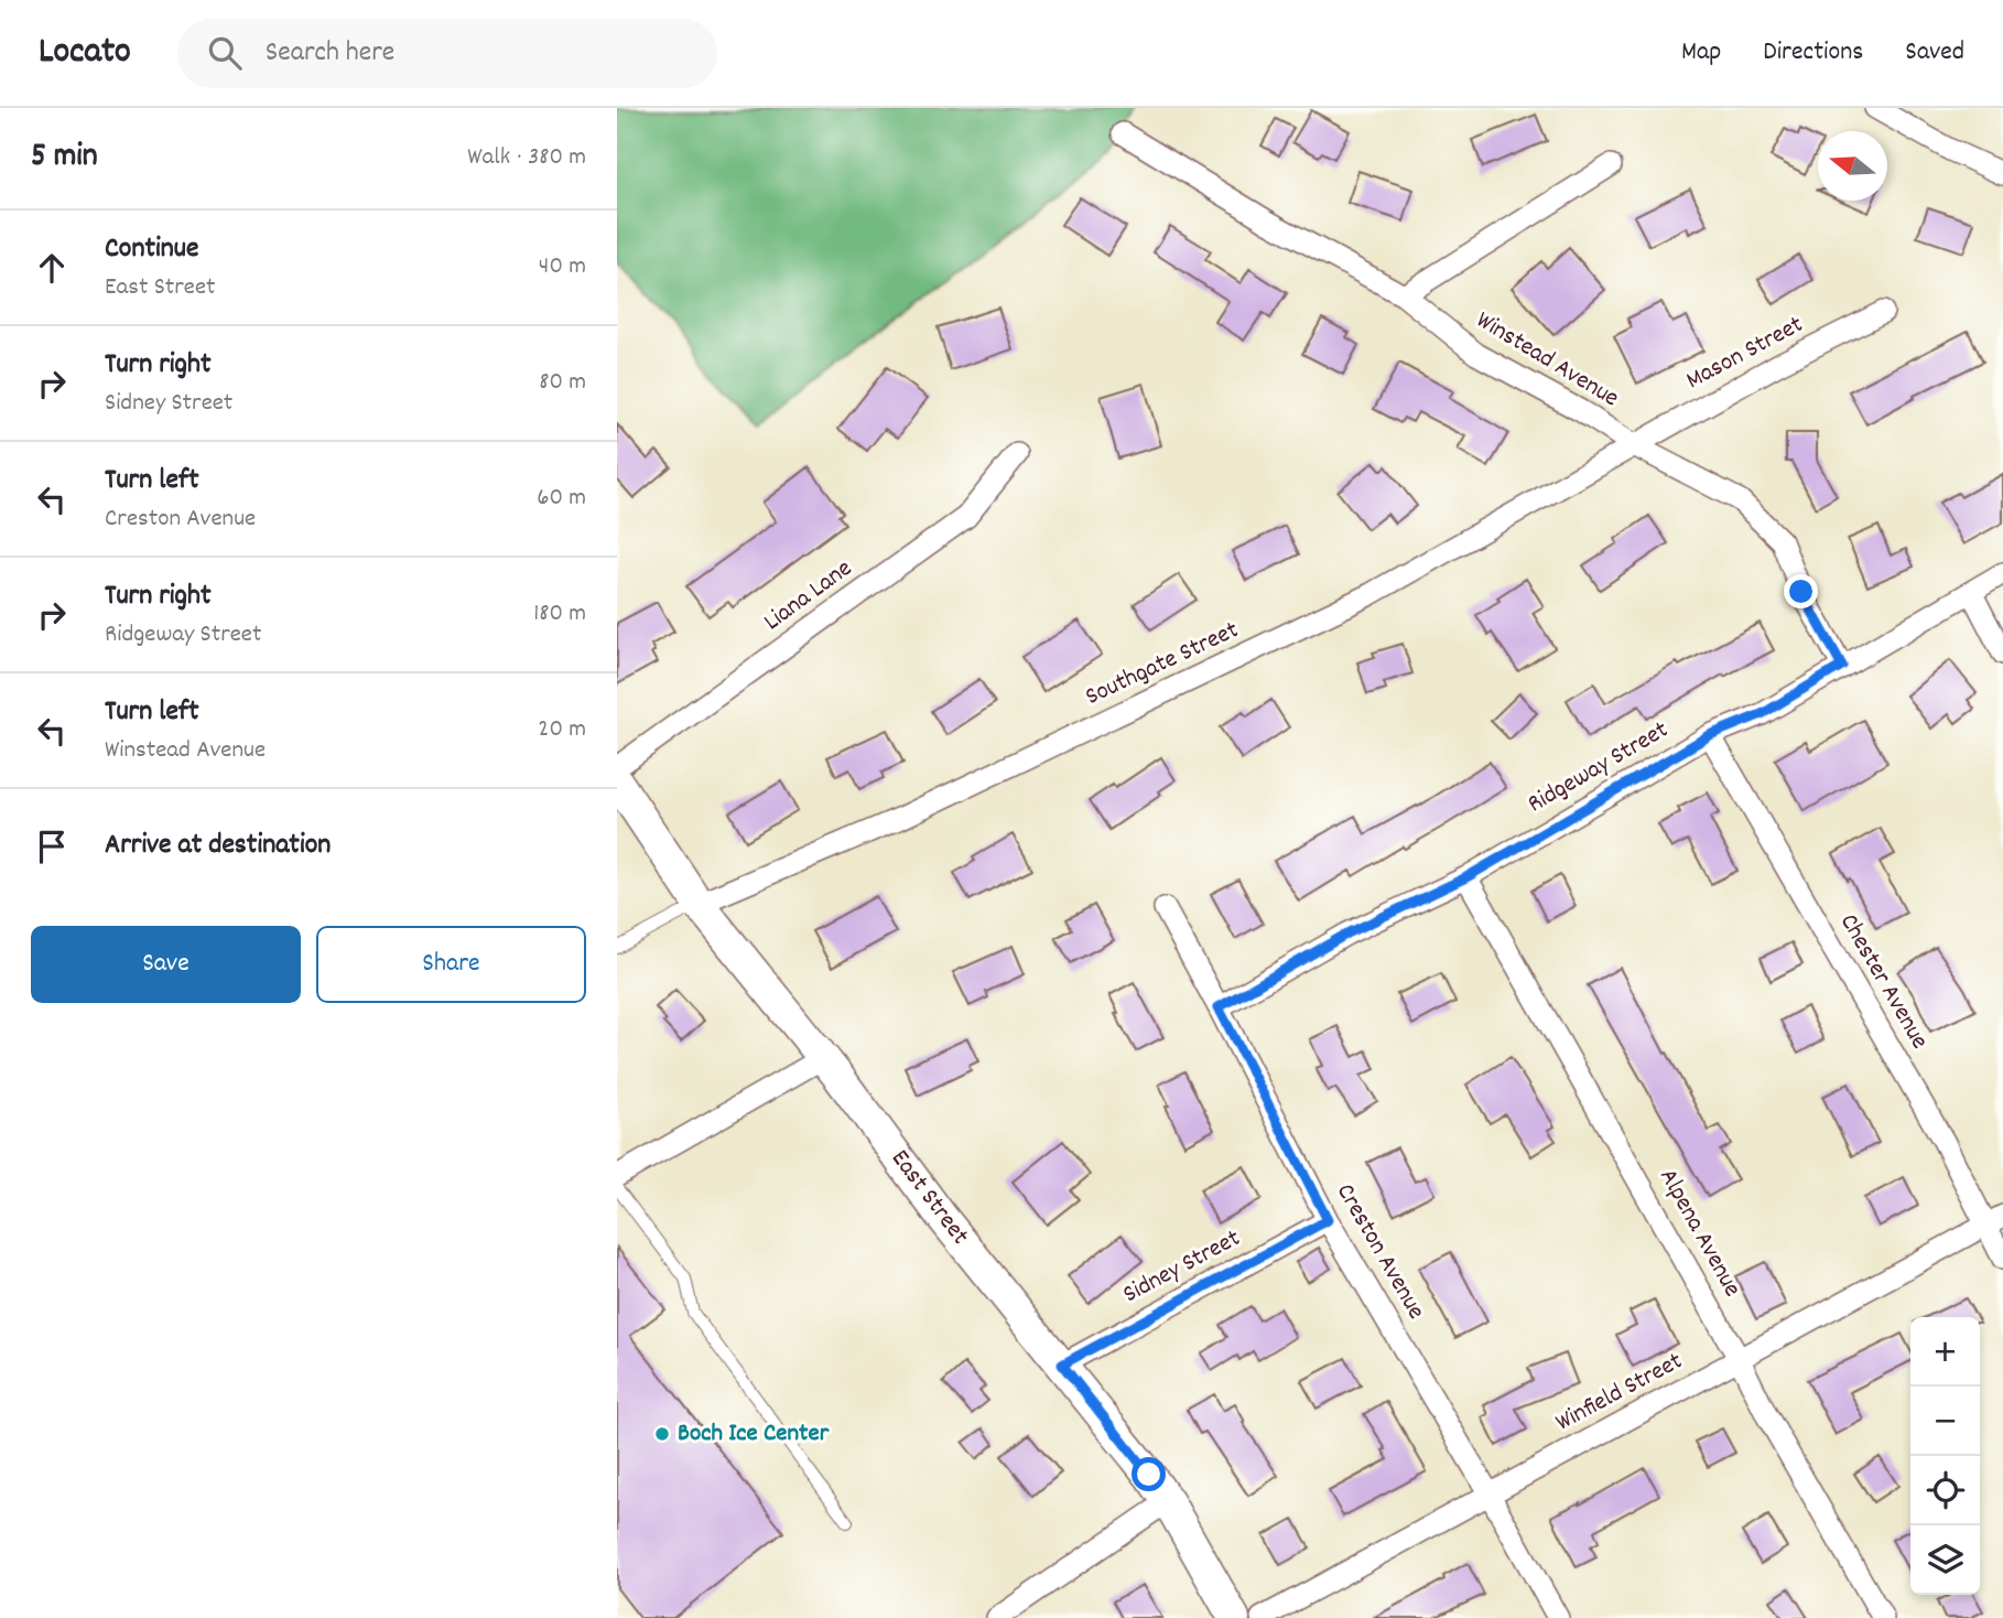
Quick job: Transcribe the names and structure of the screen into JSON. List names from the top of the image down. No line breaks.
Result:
{"streets":{"main road":["East Street"],"street":["Mason Street","Winstead Avenue","Liana Lane","Southgate Street","Ridgeway Street","Chester Avenue","Alpena Avenue","Creston Avenue","Sidney Street","Winfield Street"]},"crossings":[["Mason Street","Winstead Avenue"],["Mason Street","Southgate Street"],["Winstead Avenue","Southgate Street"],["Winstead Avenue","Ridgeway Street"],["Southgate Street","East Street"],["Ridgeway Street","Chester Avenue"],["Ridgeway Street","Alpena Avenue"],["Ridgeway Street","Creston Avenue"],["Chester Avenue","Winfield Street"],["East Street","Sidney Street"],["Alpena Avenue","Winfield Street"],["Creston Avenue","Sidney Street"],["Creston Avenue","Winfield Street"]],"places":["Boch Ice Center"],"north":"left","page":{"header":"Locato","search":"Search here","nav":["Map","Directions","Saved"],"heading":["5 min","Walk · 380 m"],"list":[["Continue","East Street","40 m"],["Turn right","Sidney Street","80 m"],["Turn left","Creston Avenue","60 m"],["Turn right","Ridgeway Street","180 m"],["Turn left","Winstead Avenue","20 m"],"Arrive at destination"],"buttons":["Save","Share"],"map_buttons":["+","−"]}}
